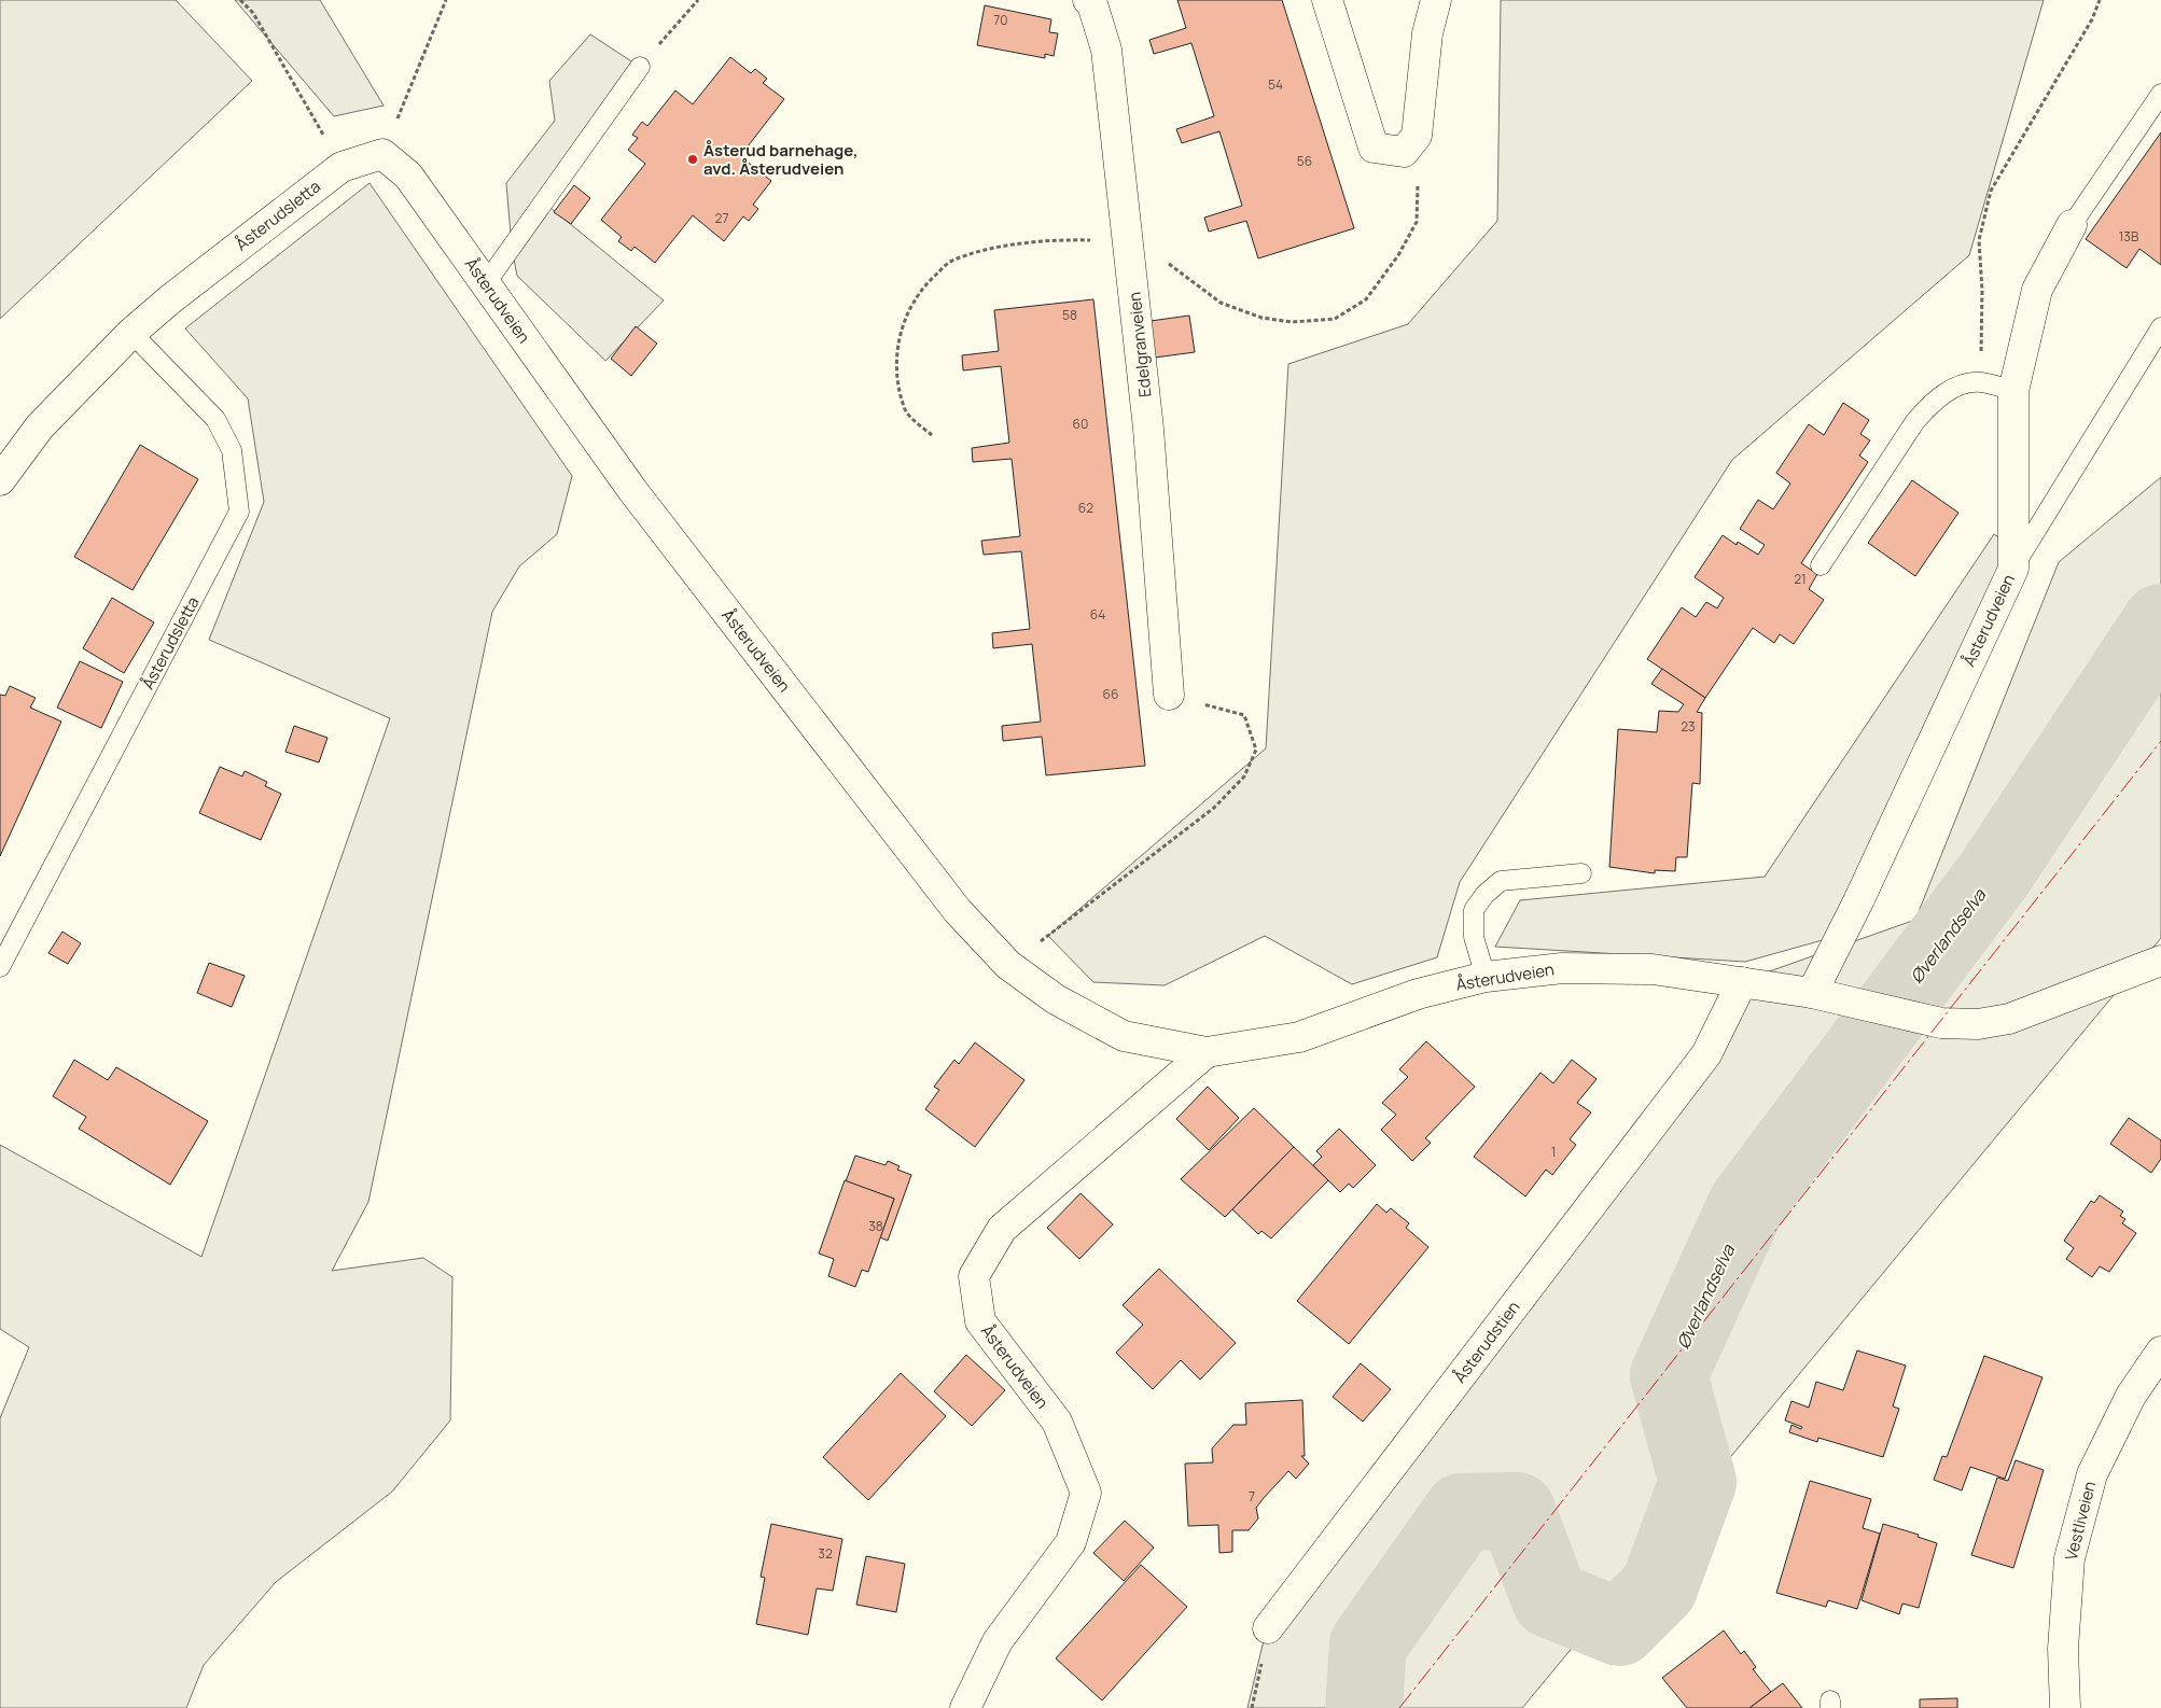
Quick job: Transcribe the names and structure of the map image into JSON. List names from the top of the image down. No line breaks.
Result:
{"streets":{"street":["Åsterudsletta","Åsterudveien","Edelgranveien","Åsterudstien","Vestliveien"]},"crossings":[["Åsterudsletta","Åsterudveien"],["Åsterudveien","Åsterudstien"]],"water":["Øverlandselva"],"places":["Åsterud barnehage, avd. Åsterudveien"],"house_numbers":["70","54","56","27","13B","58","60","62","21","64","66","23","1","38","7","32"]}
